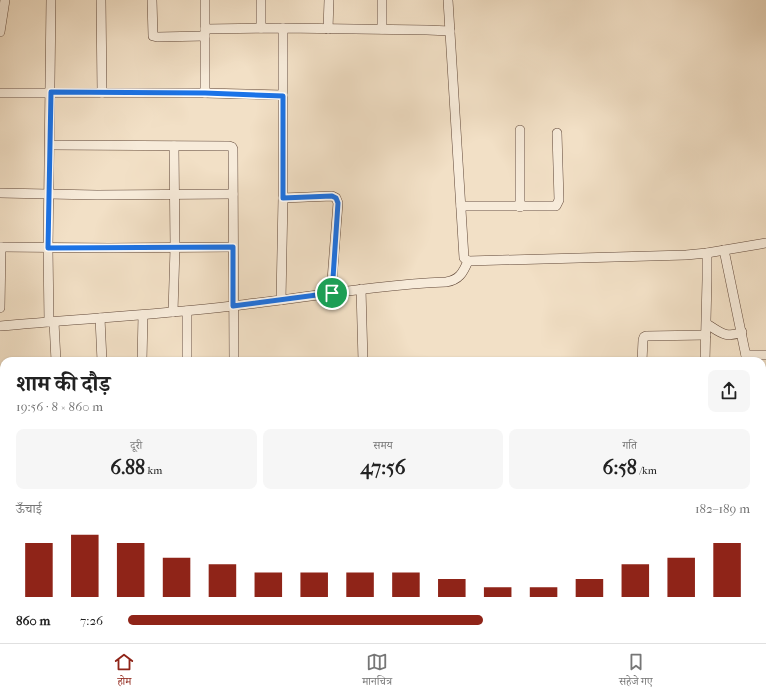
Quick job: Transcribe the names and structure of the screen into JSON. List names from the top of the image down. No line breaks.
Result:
{"page":{"heading":["शाम की दौड़","19:56 · 8 × 860 m"],"stats":[["दूरी","6.88 km"],["समय","47:56"],["गति","6:58 /km"]],"chart":["ऊँचाई","182–189 m"],"list":[{"name":"860 m","note":"7:26"}],"tabs":["होम","मानचित्र","सहेजे गए"]}}
